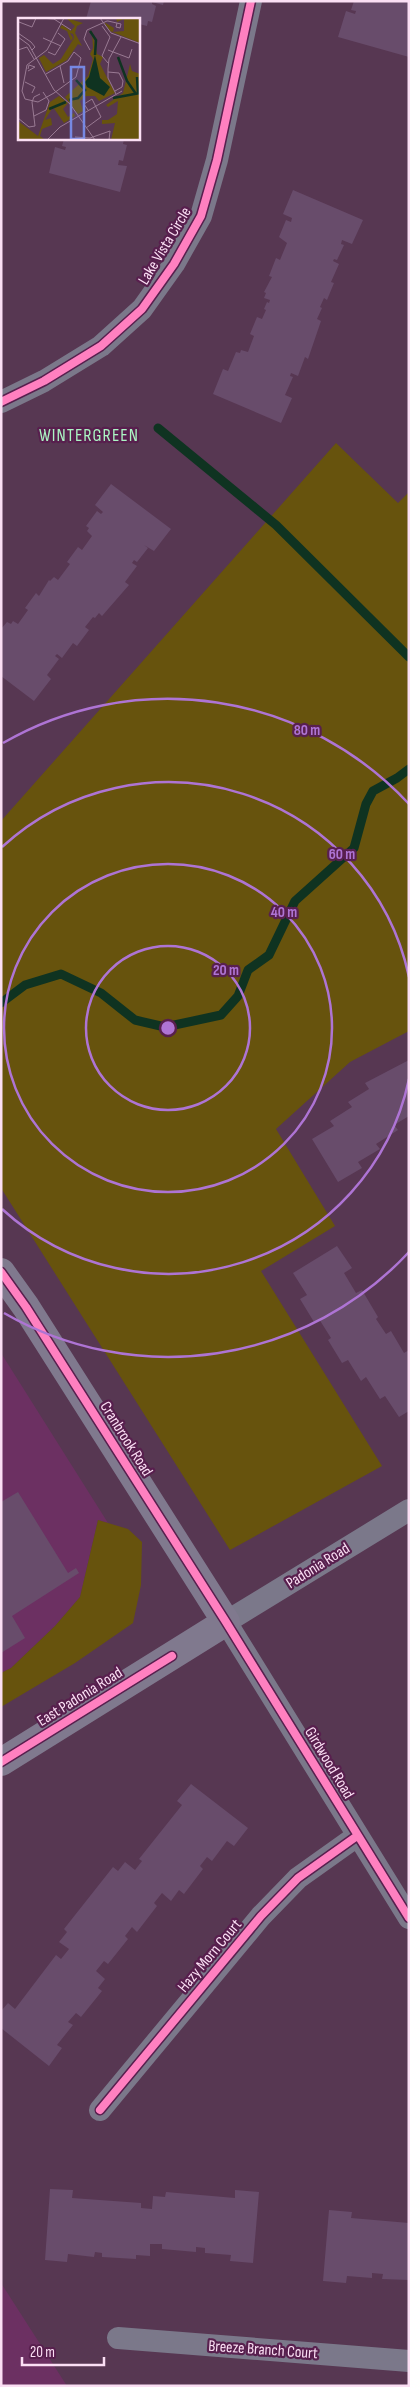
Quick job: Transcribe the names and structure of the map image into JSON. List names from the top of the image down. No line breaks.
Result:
{"streets":{"street":["Lake Vista Circle","Cranbrook Road","Padonia Road","East Padonia Road","Girdwood Road","Hazy Morn Court","Breeze Branch Court"]},"crossings":[["Cranbrook Road","Padonia Road"],["Cranbrook Road","East Padonia Road"],["Cranbrook Road","Girdwood Road"],["Padonia Road","East Padonia Road"],["Padonia Road","Girdwood Road"],["East Padonia Road","Girdwood Road"],["Girdwood Road","Hazy Morn Court"]],"districts":["WINTERGREEN"],"scale_bar":"20 m","rings":["80 m","60 m","40 m","20 m"]}
